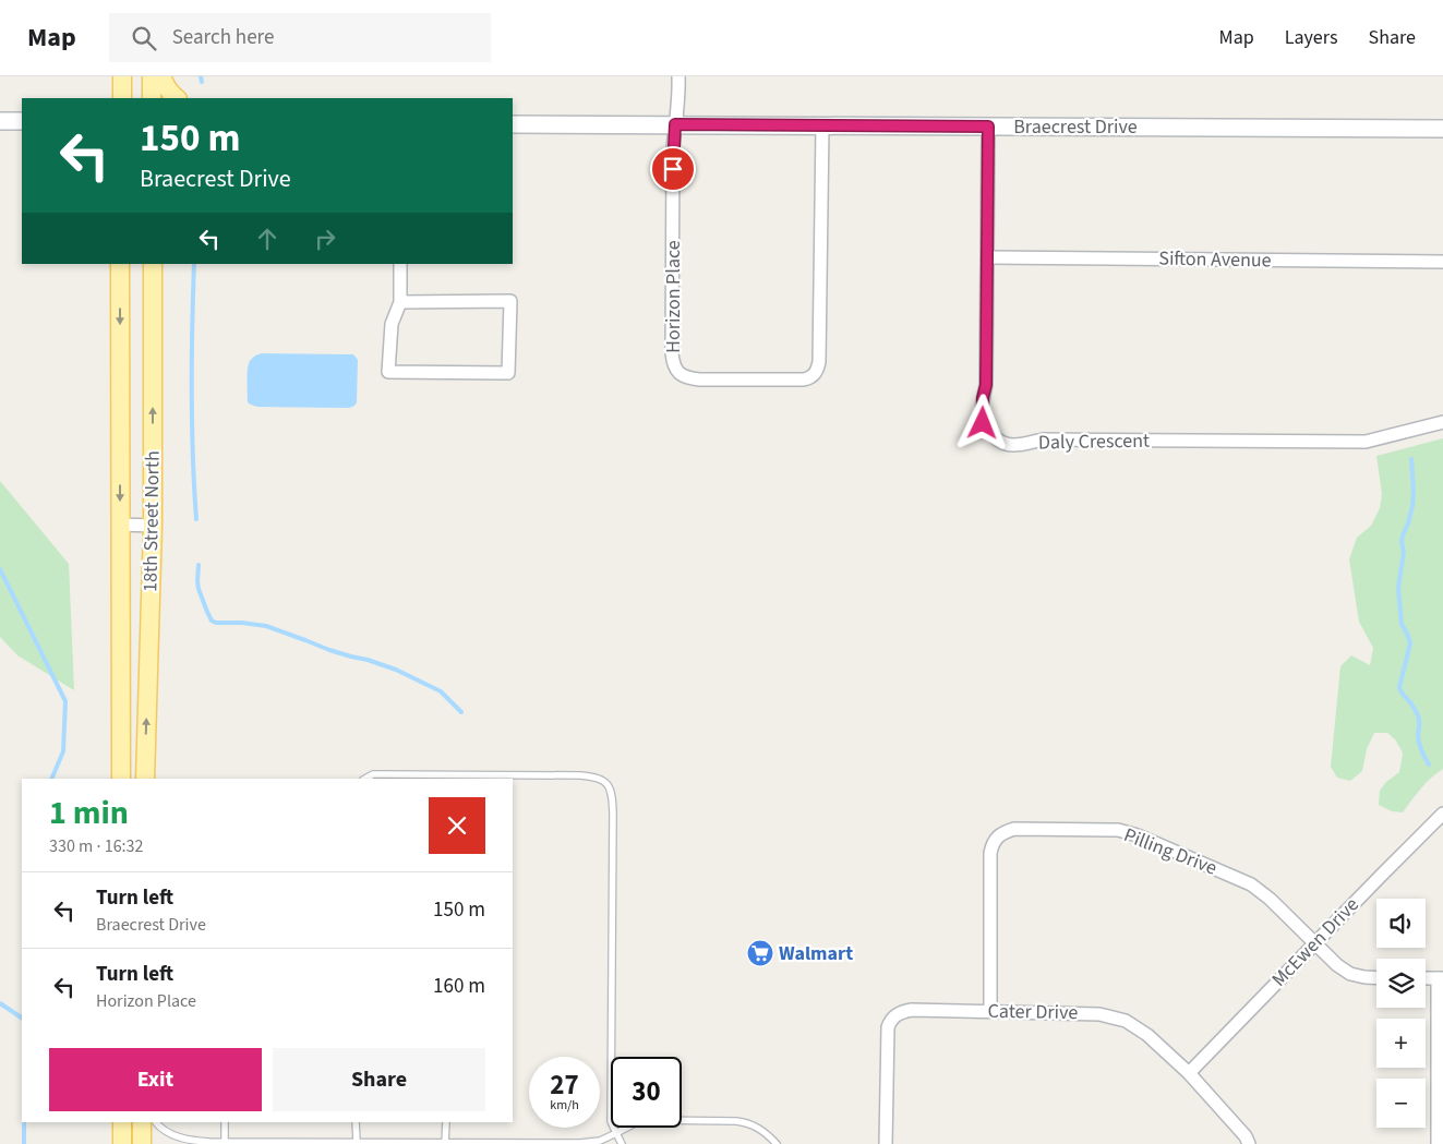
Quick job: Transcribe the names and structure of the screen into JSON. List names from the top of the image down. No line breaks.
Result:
{"streets":{"main road":["18th Street North"],"street":["Braecrest Drive","Sifton Avenue","Horizon Place","Daly Crescent","Pilling Drive","McEwen Drive","Cater Drive"]},"crossings":[["Braecrest Drive","Horizon Place"],["Braecrest Drive","Daly Crescent"],["Sifton Avenue","Daly Crescent"],["Pilling Drive","McEwen Drive"],["Pilling Drive","Cater Drive"],["McEwen Drive","Cater Drive"]],"places":{"supermarket":["Walmart"]},"page":{"header":"Map","search":"Search here","nav":["Map","Layers","Share"],"turn":["150 m","Braecrest Drive"],"heading":["1 min","330 m · 16:32"],"list":[{"name":"Turn left","note":"Braecrest Drive","value":"150 m"},{"name":"Turn left","note":"Horizon Place","value":"160 m"}],"map_buttons":["+","−"],"buttons":["Exit","Share"],"speed":"27 km/h","limit":"30"}}
